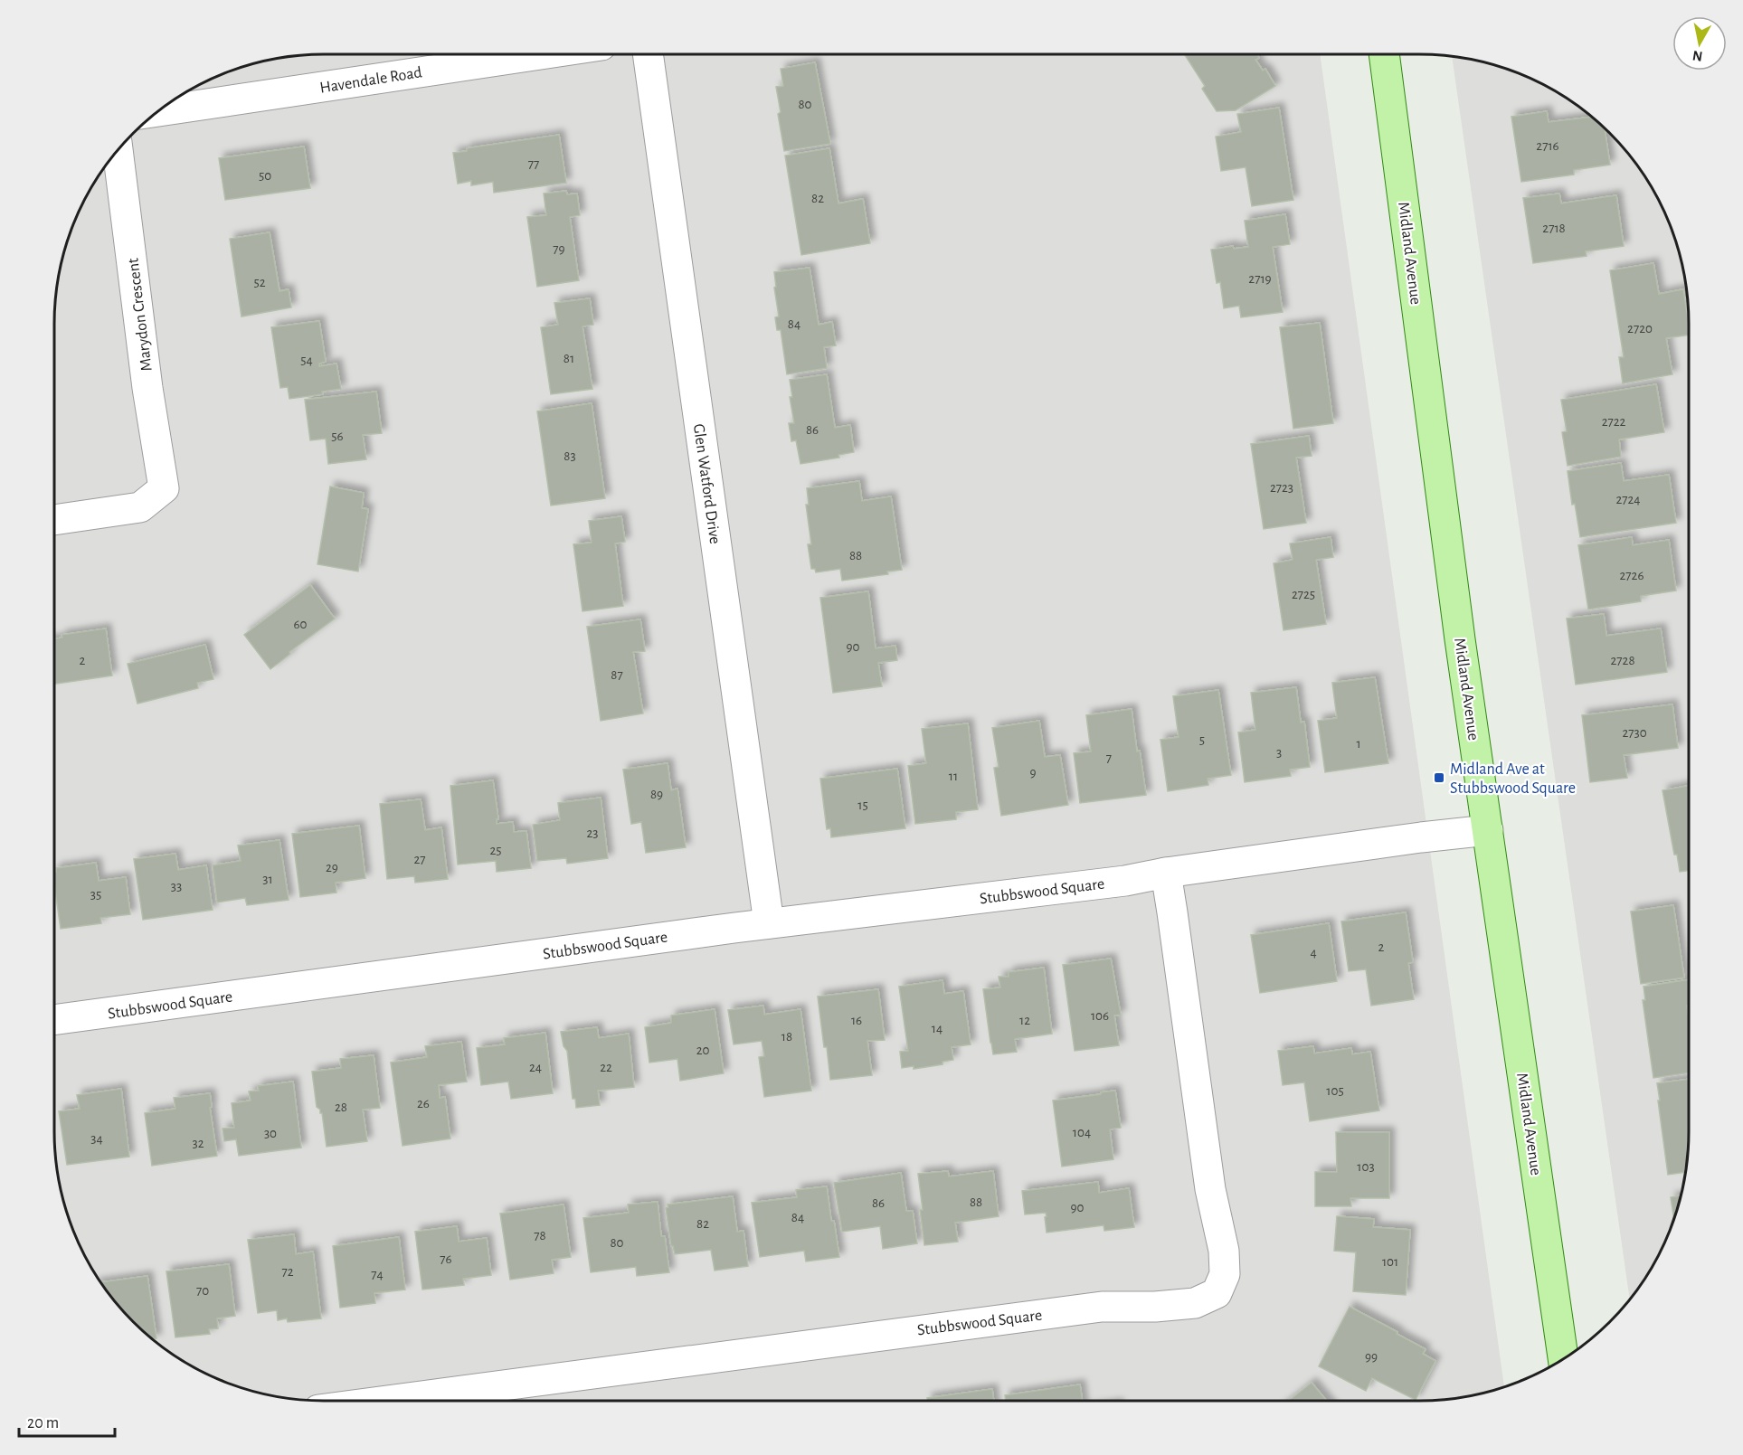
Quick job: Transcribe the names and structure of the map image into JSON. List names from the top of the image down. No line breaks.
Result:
{"streets":{"main road":["Midland Avenue"],"street":["Havendale Road","Marydon Crescent","Glen Watford Drive","Stubbswood Square"]},"crossings":[["Midland Avenue","Stubbswood Square"],["Glen Watford Drive","Stubbswood Square"]],"places":{"transit":["Midland Ave at Stubbswood Square"]},"house_numbers":["80","2716","77","50","82","2718","79","2719","52","84","2720","81","54","2722","86","56","83","2723","2724","88","2726","2725","60","90","2","2728","87","2730","5","1","3","7","9","11","89","15","23","25","27","29","31","33","35","2","4","106","16","12","14","18","20","24","22","105","26","28","104","30","34","32","103","88","86","90","84","82","78","80","76","101","72","74","70","99"],"scale_bar":"20 m","north":"bottom"}
